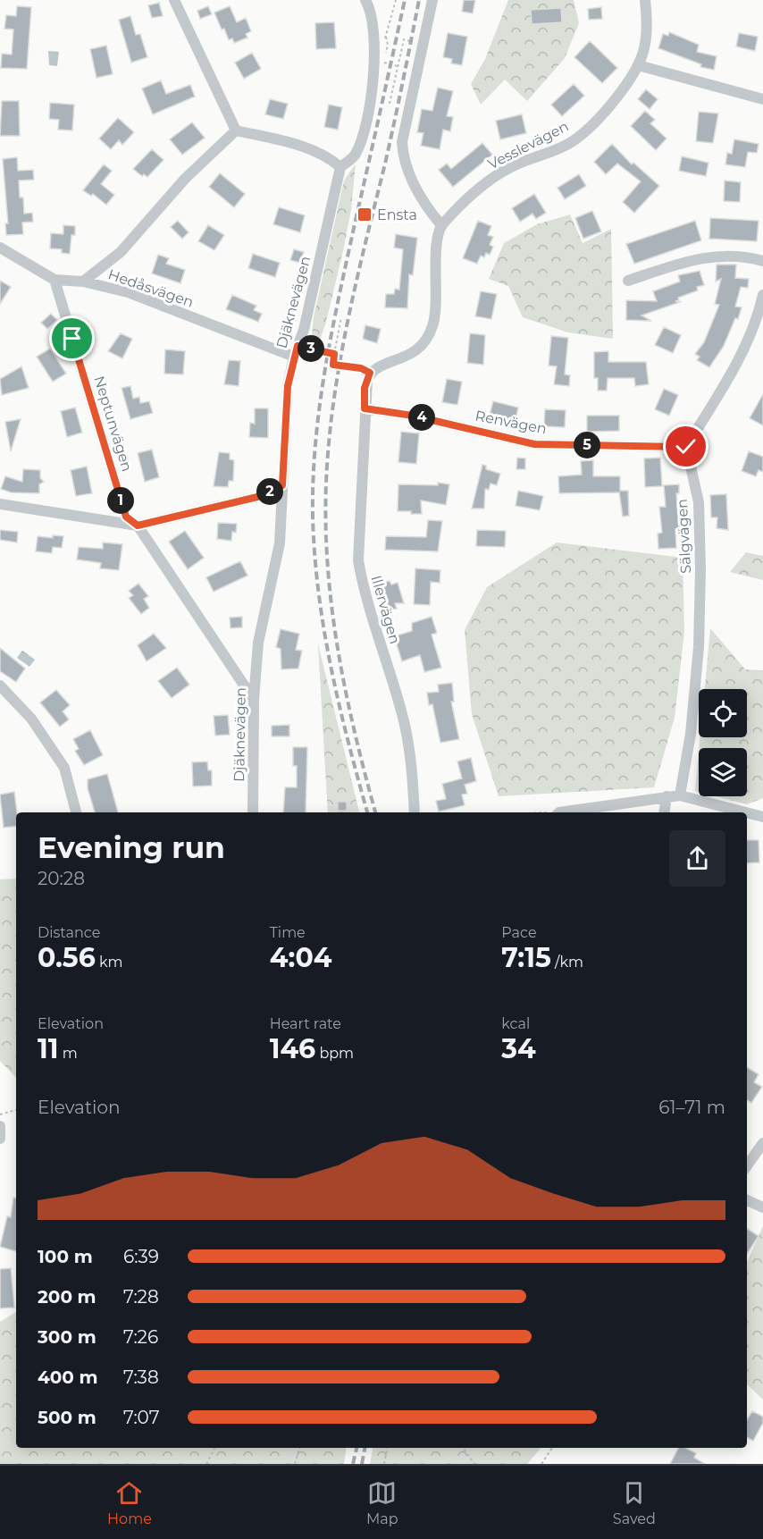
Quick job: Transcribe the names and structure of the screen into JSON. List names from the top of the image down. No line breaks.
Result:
{"streets":{"street":["Vesslevägen","Hedåsvägen","Djäknevägen","Renvägen","Neptunvägen","Sälgvägen","Illervägen"]},"crossings":[["Hedåsvägen","Djäknevägen"],["Hedåsvägen","Neptunvägen"],["Djäknevägen","Neptunvägen"],["Renvägen","Sälgvägen"],["Renvägen","Illervägen"]],"places":{"transit":["Ensta"]},"page":{"pins":["3","4","5","2","1"],"heading":["Evening run","20:28"],"stats":[["Distance","0.56 km"],["Time","4:04"],["Pace","7:15 /km"],["Elevation","11 m"],["Heart rate","146 bpm"],["kcal","34"]],"chart":["Elevation","61–71 m"],"list":[{"name":"100 m","note":"6:39"},{"name":"200 m","note":"7:28"},{"name":"300 m","note":"7:26"},{"name":"400 m","note":"7:38"},{"name":"500 m","note":"7:07"}],"tabs":["Home","Map","Saved"]}}
